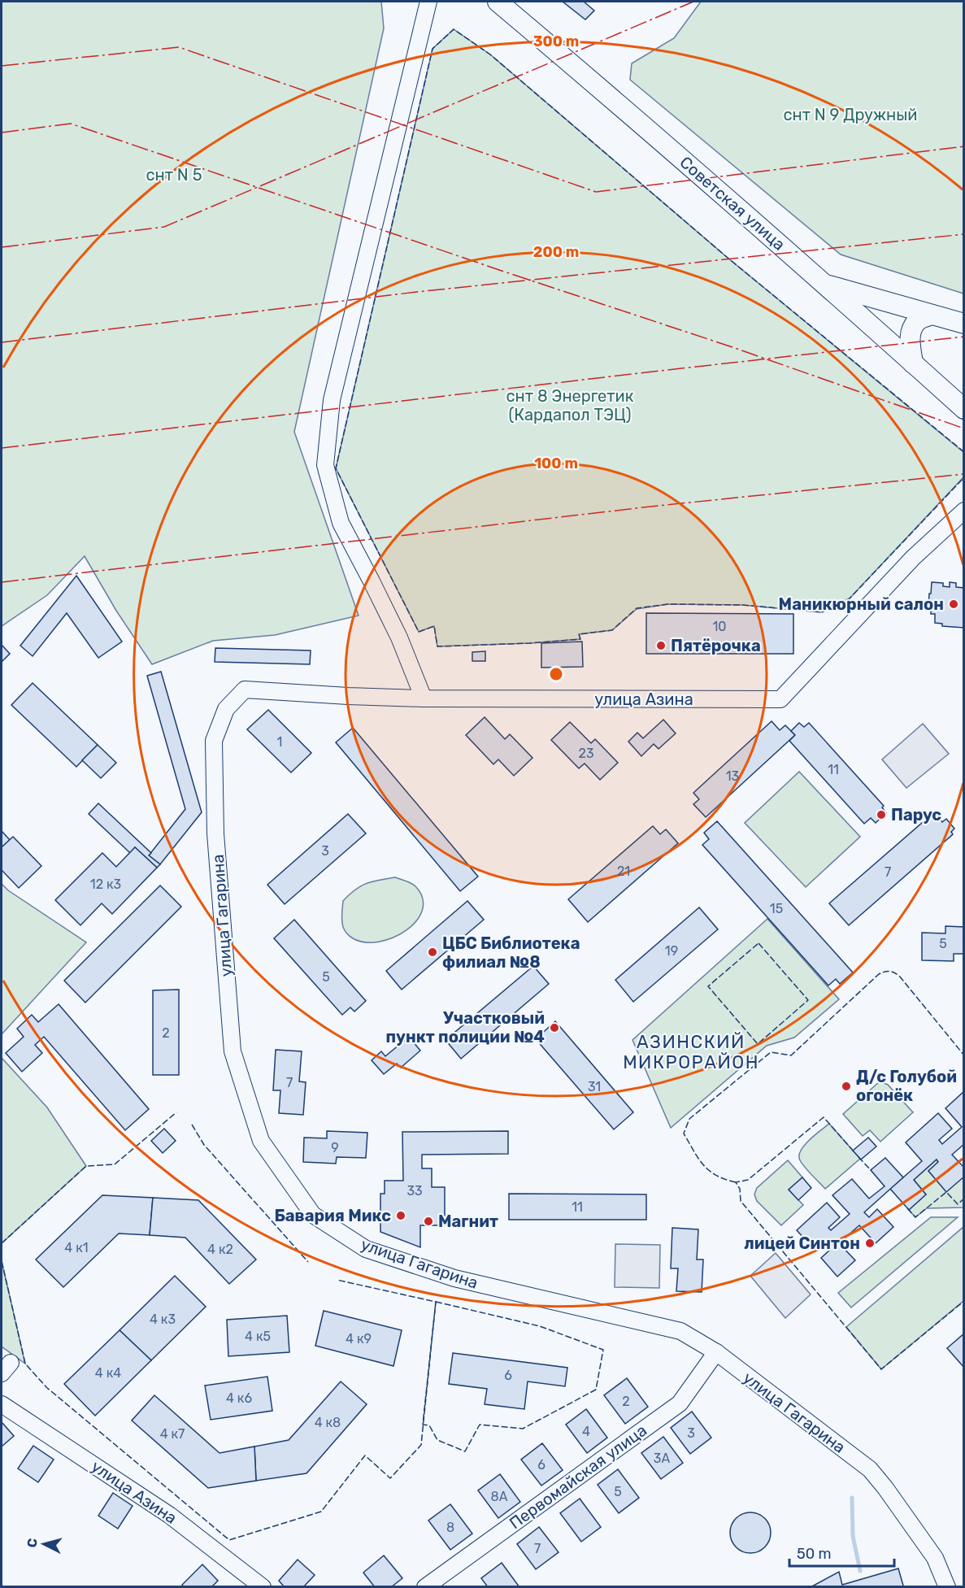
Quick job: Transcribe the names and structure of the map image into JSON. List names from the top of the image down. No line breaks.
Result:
{"streets":{"main road":["Советская улица"],"street":["улица Азина","улица Гагарина","Первомайская улица"]},"crossings":[["улица Азина","улица Гагарина"],["улица Гагарина","Первомайская улица"]],"districts":["АЗИНСКИЙ МИКРОРАЙОН"],"parks":["снт N 9 Дружный","снт N 5","снт 8 Энергетик (Кардапол ТЭЦ)"],"places":["Маникюрный салон","Пятёрочка","Парус","ЦБС Библиотека филиал №8","Участковый пункт полиции №4","Д/с Голубой огонёк","Бавария Микс","Магнит","лицей Синтон"],"house_numbers":["10","1","23","11","13","3","21","7","12 к3","15","5","19","5","2","7","31","9","33","11","4 к1","4 к2","4 к3","4 к5","4 к9","4 к4","6","4 к6","2","4 к8","4","3","4 к7","3А","6","5","8А","8","7"],"scale_bar":"50 m","north":"left","rings":["300 m","200 m","100 m"]}
